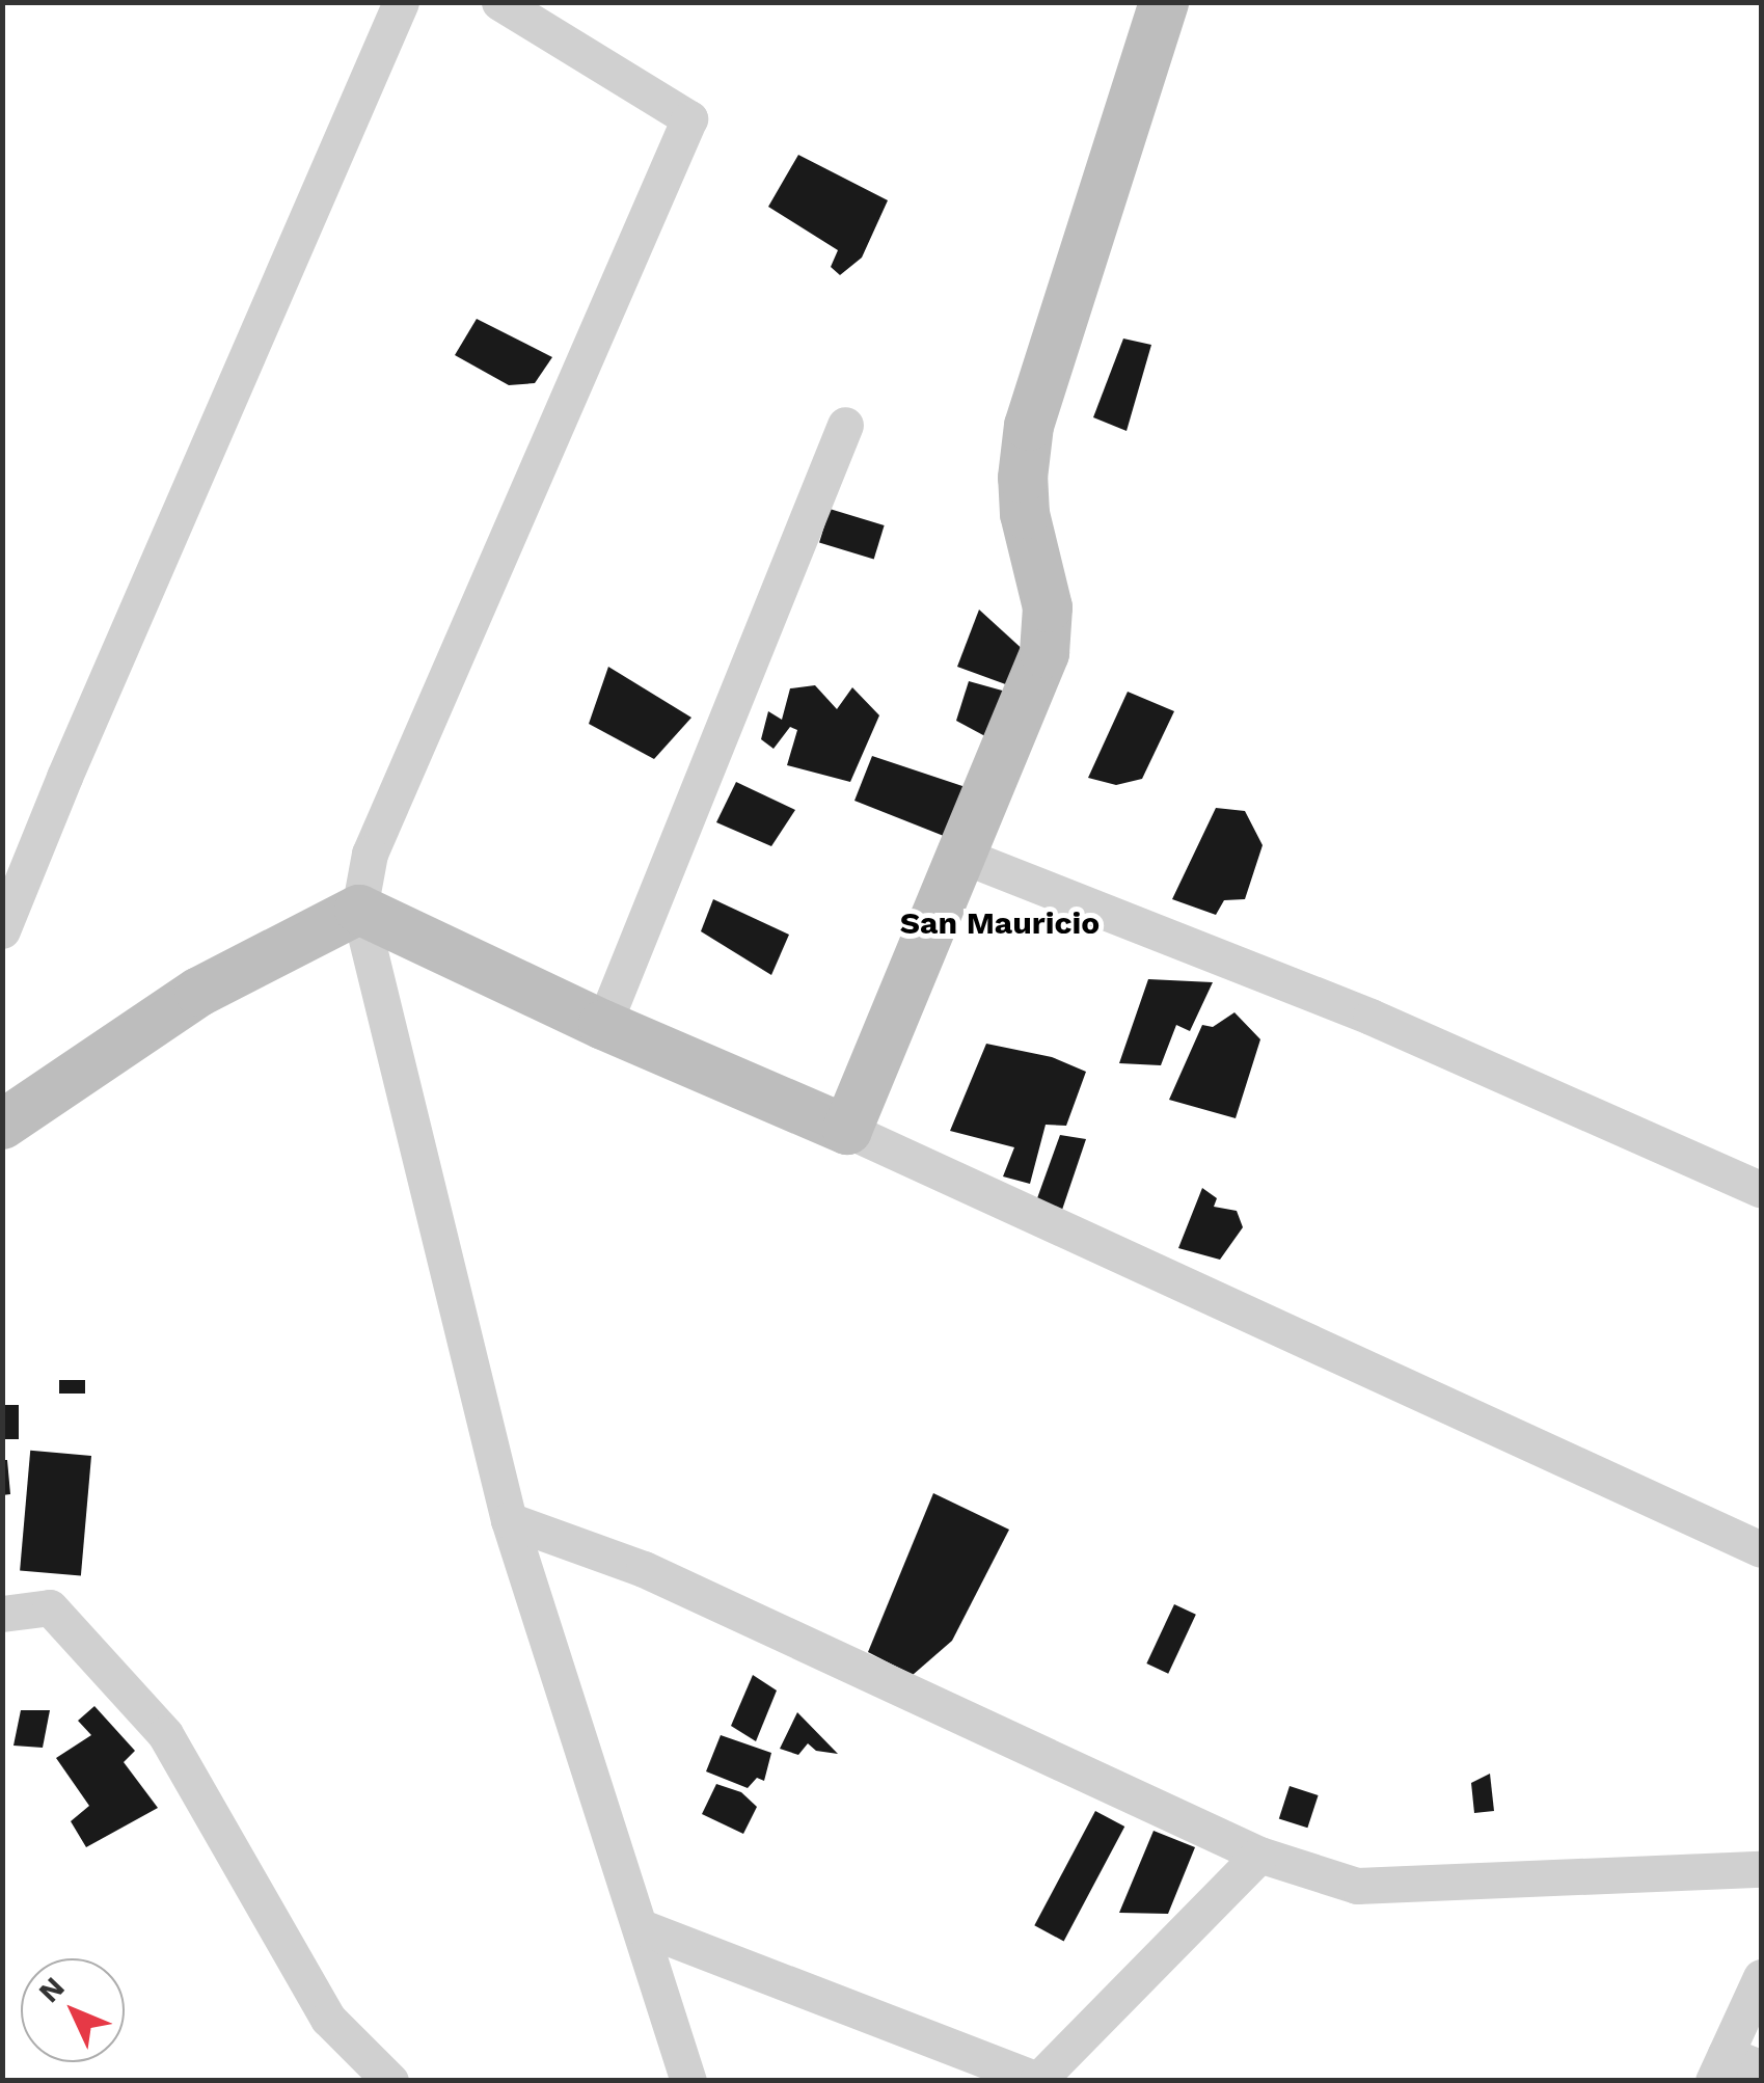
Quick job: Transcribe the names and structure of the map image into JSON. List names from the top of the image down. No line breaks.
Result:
{"districts":["San Mauricio"],"north":"top left"}
